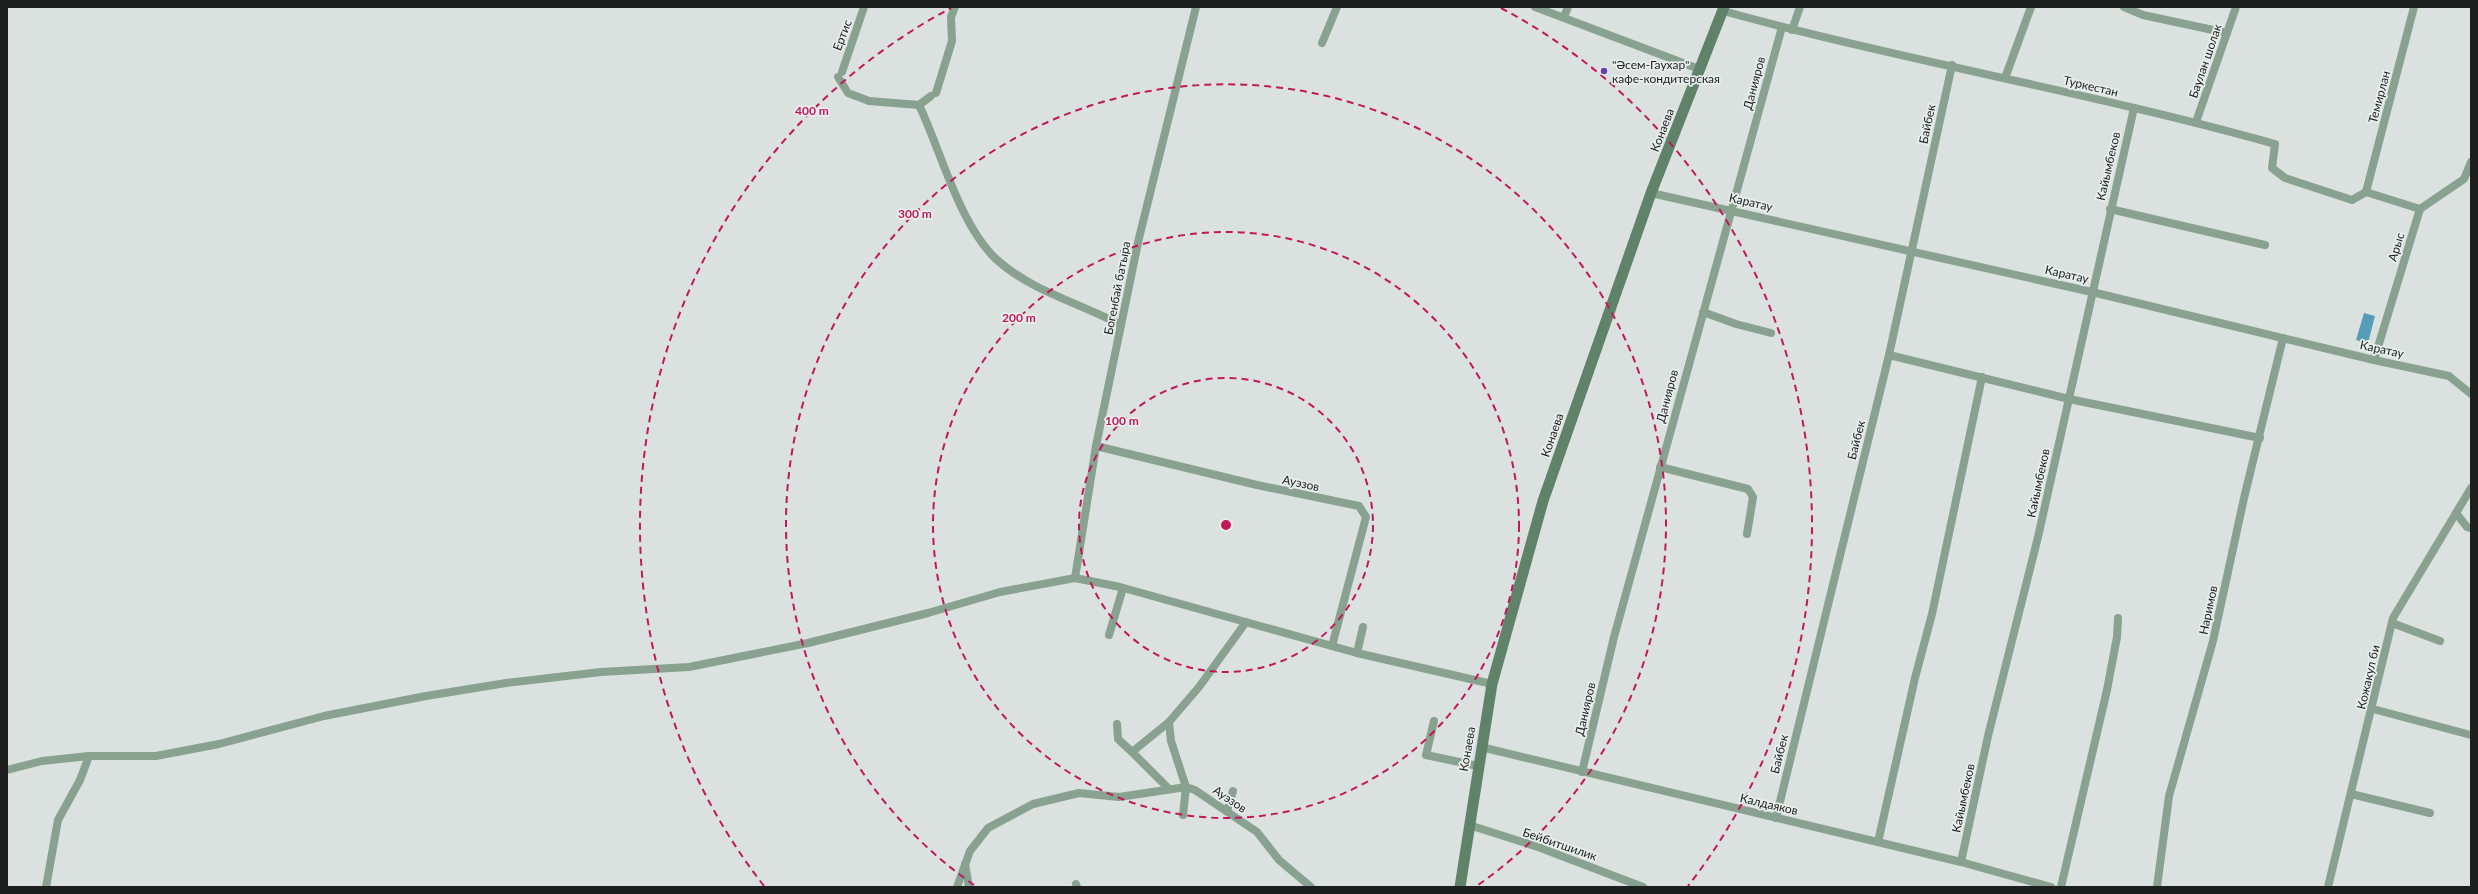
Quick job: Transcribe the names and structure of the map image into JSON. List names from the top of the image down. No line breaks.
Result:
{"streets":{"main road":["Конаева"],"street":["Ертис","Баулан шолак","Данияров","Туркестан","Темирлан","Байбек","Кайымбеков","Каратау","Арыс","Богенбай батыра","Ауэзов","Наримов","Кожакул би","Калдаяков","Бейбитшилик"]},"crossings":[["Баулан шолак","Туркестан"],["Данияров","Туркестан"],["Данияров","Каратау"],["Данияров","Калдаяков"],["Туркестан","Темирлан"],["Туркестан","Байбек"],["Туркестан","Конаева"],["Туркестан","Кайымбеков"],["Байбек","Каратау"],["Байбек","Калдаяков"],["Конаева","Каратау"],["Конаева","Калдаяков"],["Конаева","Бейбитшилик"],["Кайымбеков","Каратау"],["Кайымбеков","Калдаяков"],["Каратау","Арыс"],["Каратау","Наримов"],["Богенбай батыра","Ауэзов"]],"places":["\"Әсем-Гаухар\" кафе-кондитерская"],"rings":["400 m","300 m","200 m","100 m"]}
